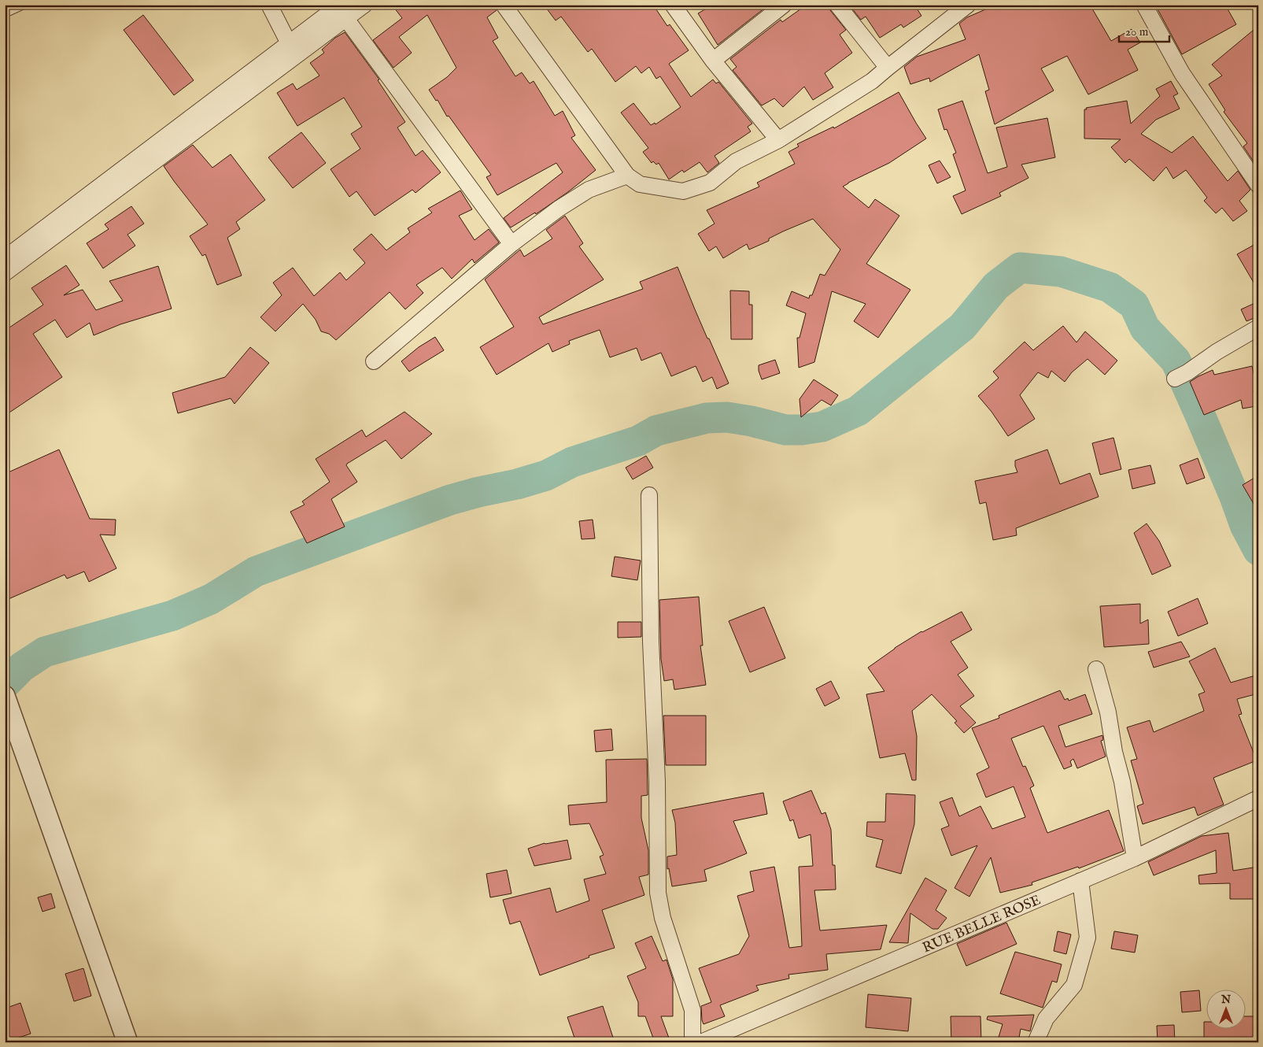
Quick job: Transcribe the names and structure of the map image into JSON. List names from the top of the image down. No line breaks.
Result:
{"streets":{"street":["RUE BELLE ROSE"]},"scale_bar":"20 m","north":"top"}
